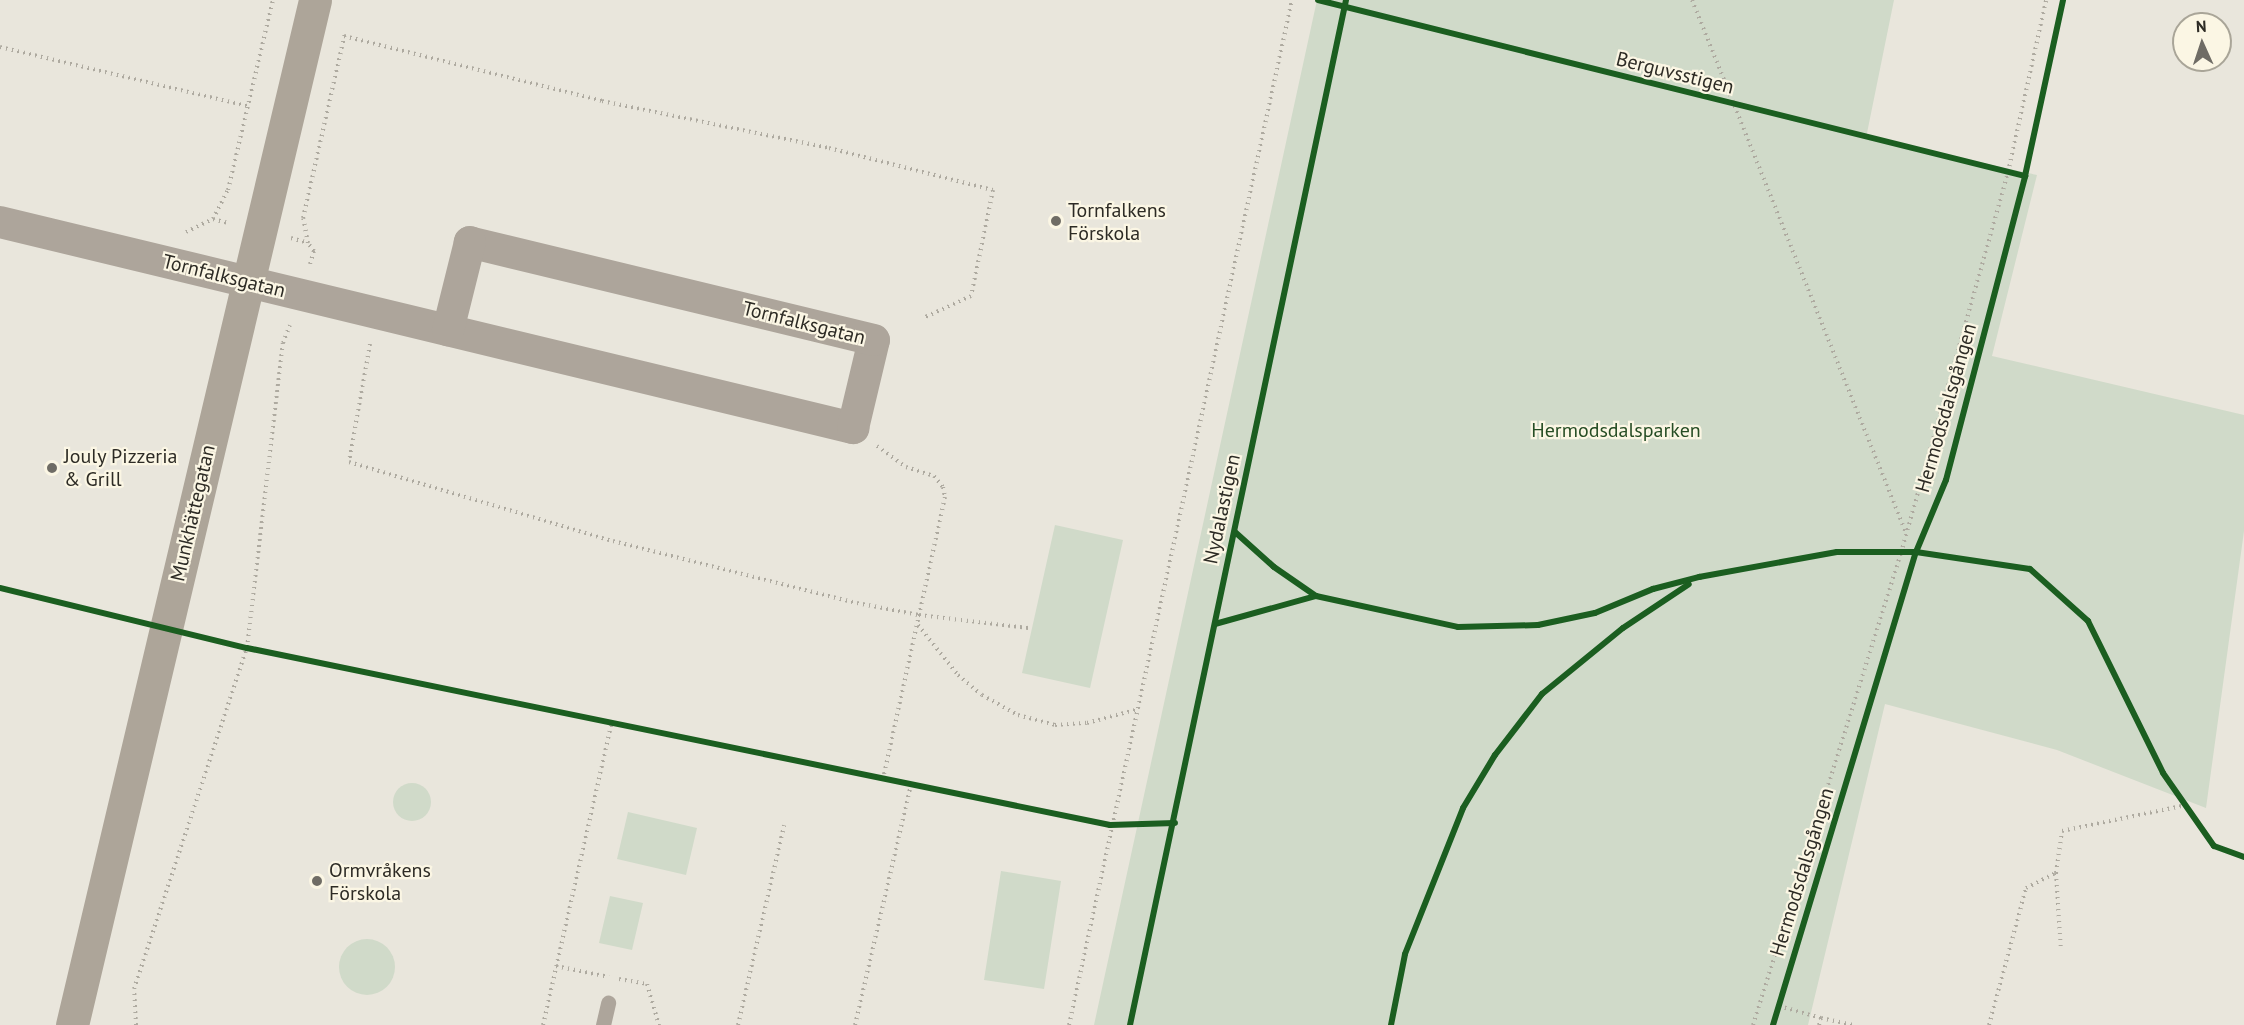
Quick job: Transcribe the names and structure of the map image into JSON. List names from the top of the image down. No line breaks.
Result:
{"streets":{"main road":["Munkhättegatan"],"street":["Tornfalksgatan"],"cycle path":["Berguvsstigen","Hermodsdalsgången","Nydalastigen"]},"crossings":[["Tornfalksgatan","Munkhättegatan"]],"parks":["Hermodsdalsparken"],"places":["Tornfalkens Förskola","Jouly Pizzeria & Grill","Ormvråkens Förskola"],"north":"top"}
